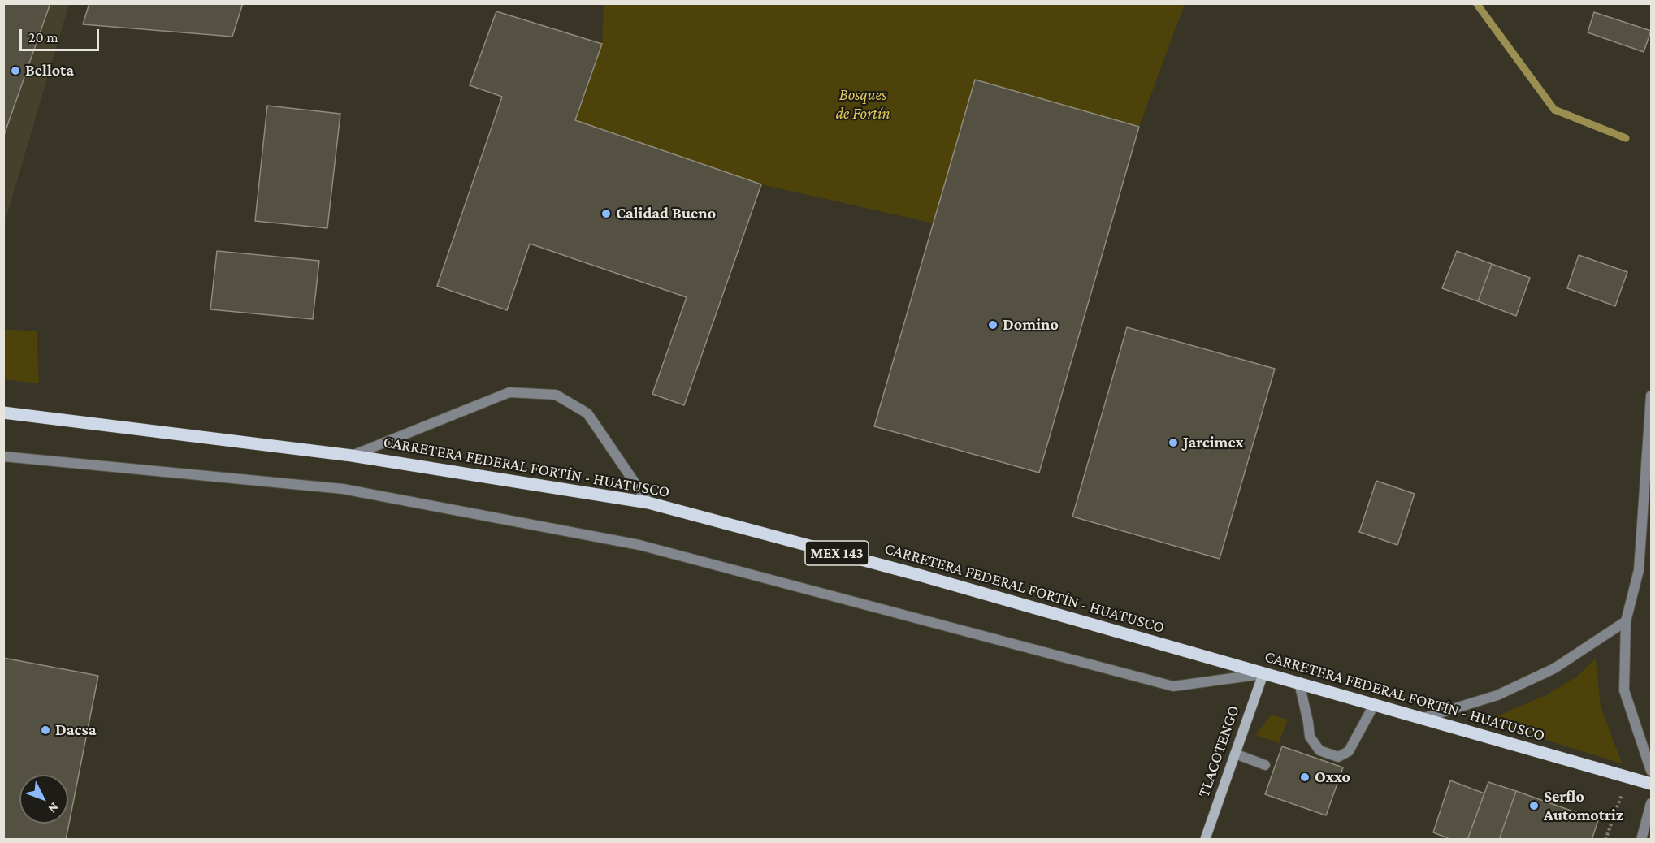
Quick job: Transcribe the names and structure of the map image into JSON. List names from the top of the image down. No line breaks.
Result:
{"streets":{"main road":["CARRETERA FEDERAL FORTÍN - HUATUSCO","MEX 143"],"street":["TLACOTENGO"]},"crossings":[["CARRETERA FEDERAL FORTÍN - HUATUSCO","TLACOTENGO"]],"parks":["Bosques de Fortín"],"places":["Bellota","Calidad Bueno","Domino","Jarcimex","Dacsa","Oxxo","Serflo Automotriz"],"scale_bar":"20 m","north":"bottom right"}
